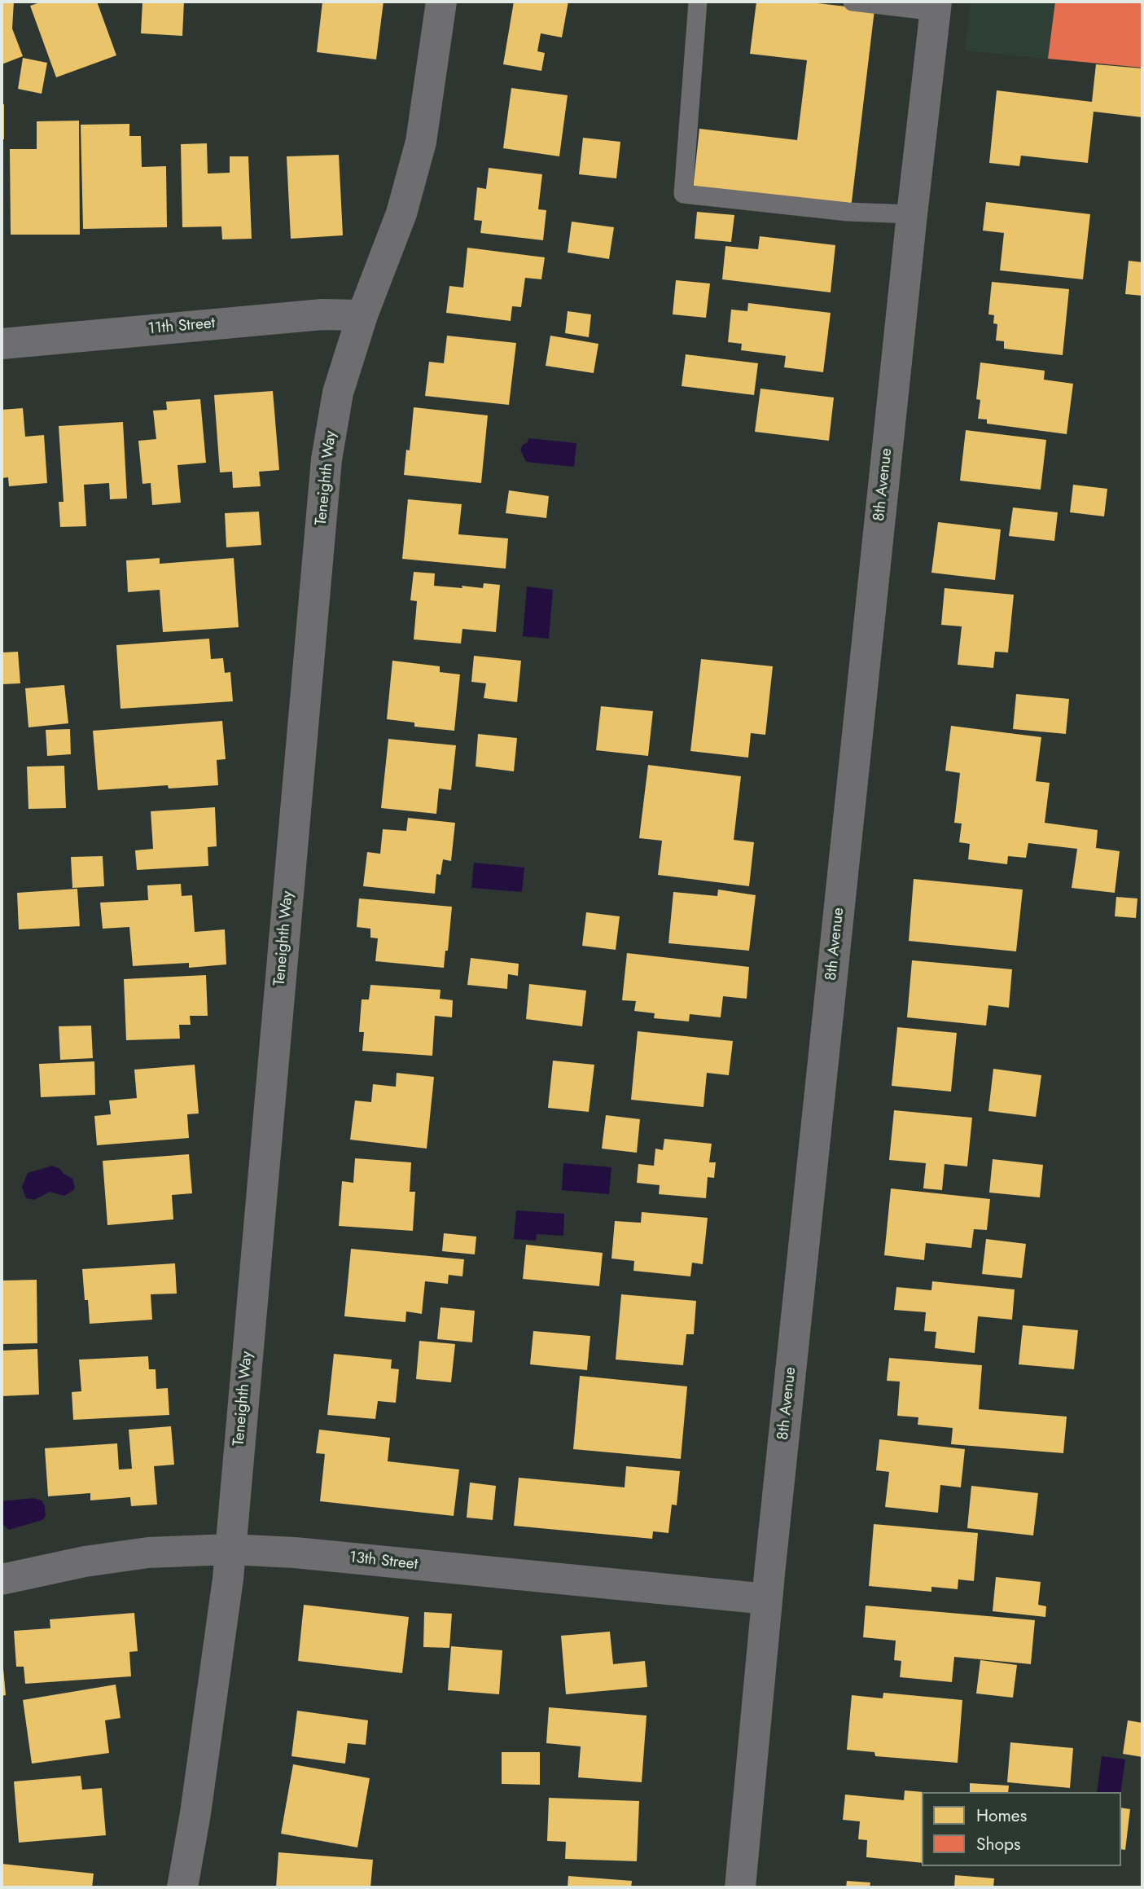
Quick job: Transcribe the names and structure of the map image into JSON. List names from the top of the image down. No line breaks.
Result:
{"streets":{"street":["11th Street","Teneighth Way","8th Avenue","13th Street"]},"crossings":[["11th Street","Teneighth Way"],["Teneighth Way","13th Street"],["8th Avenue","13th Street"]],"legend":["Homes","Shops"]}
